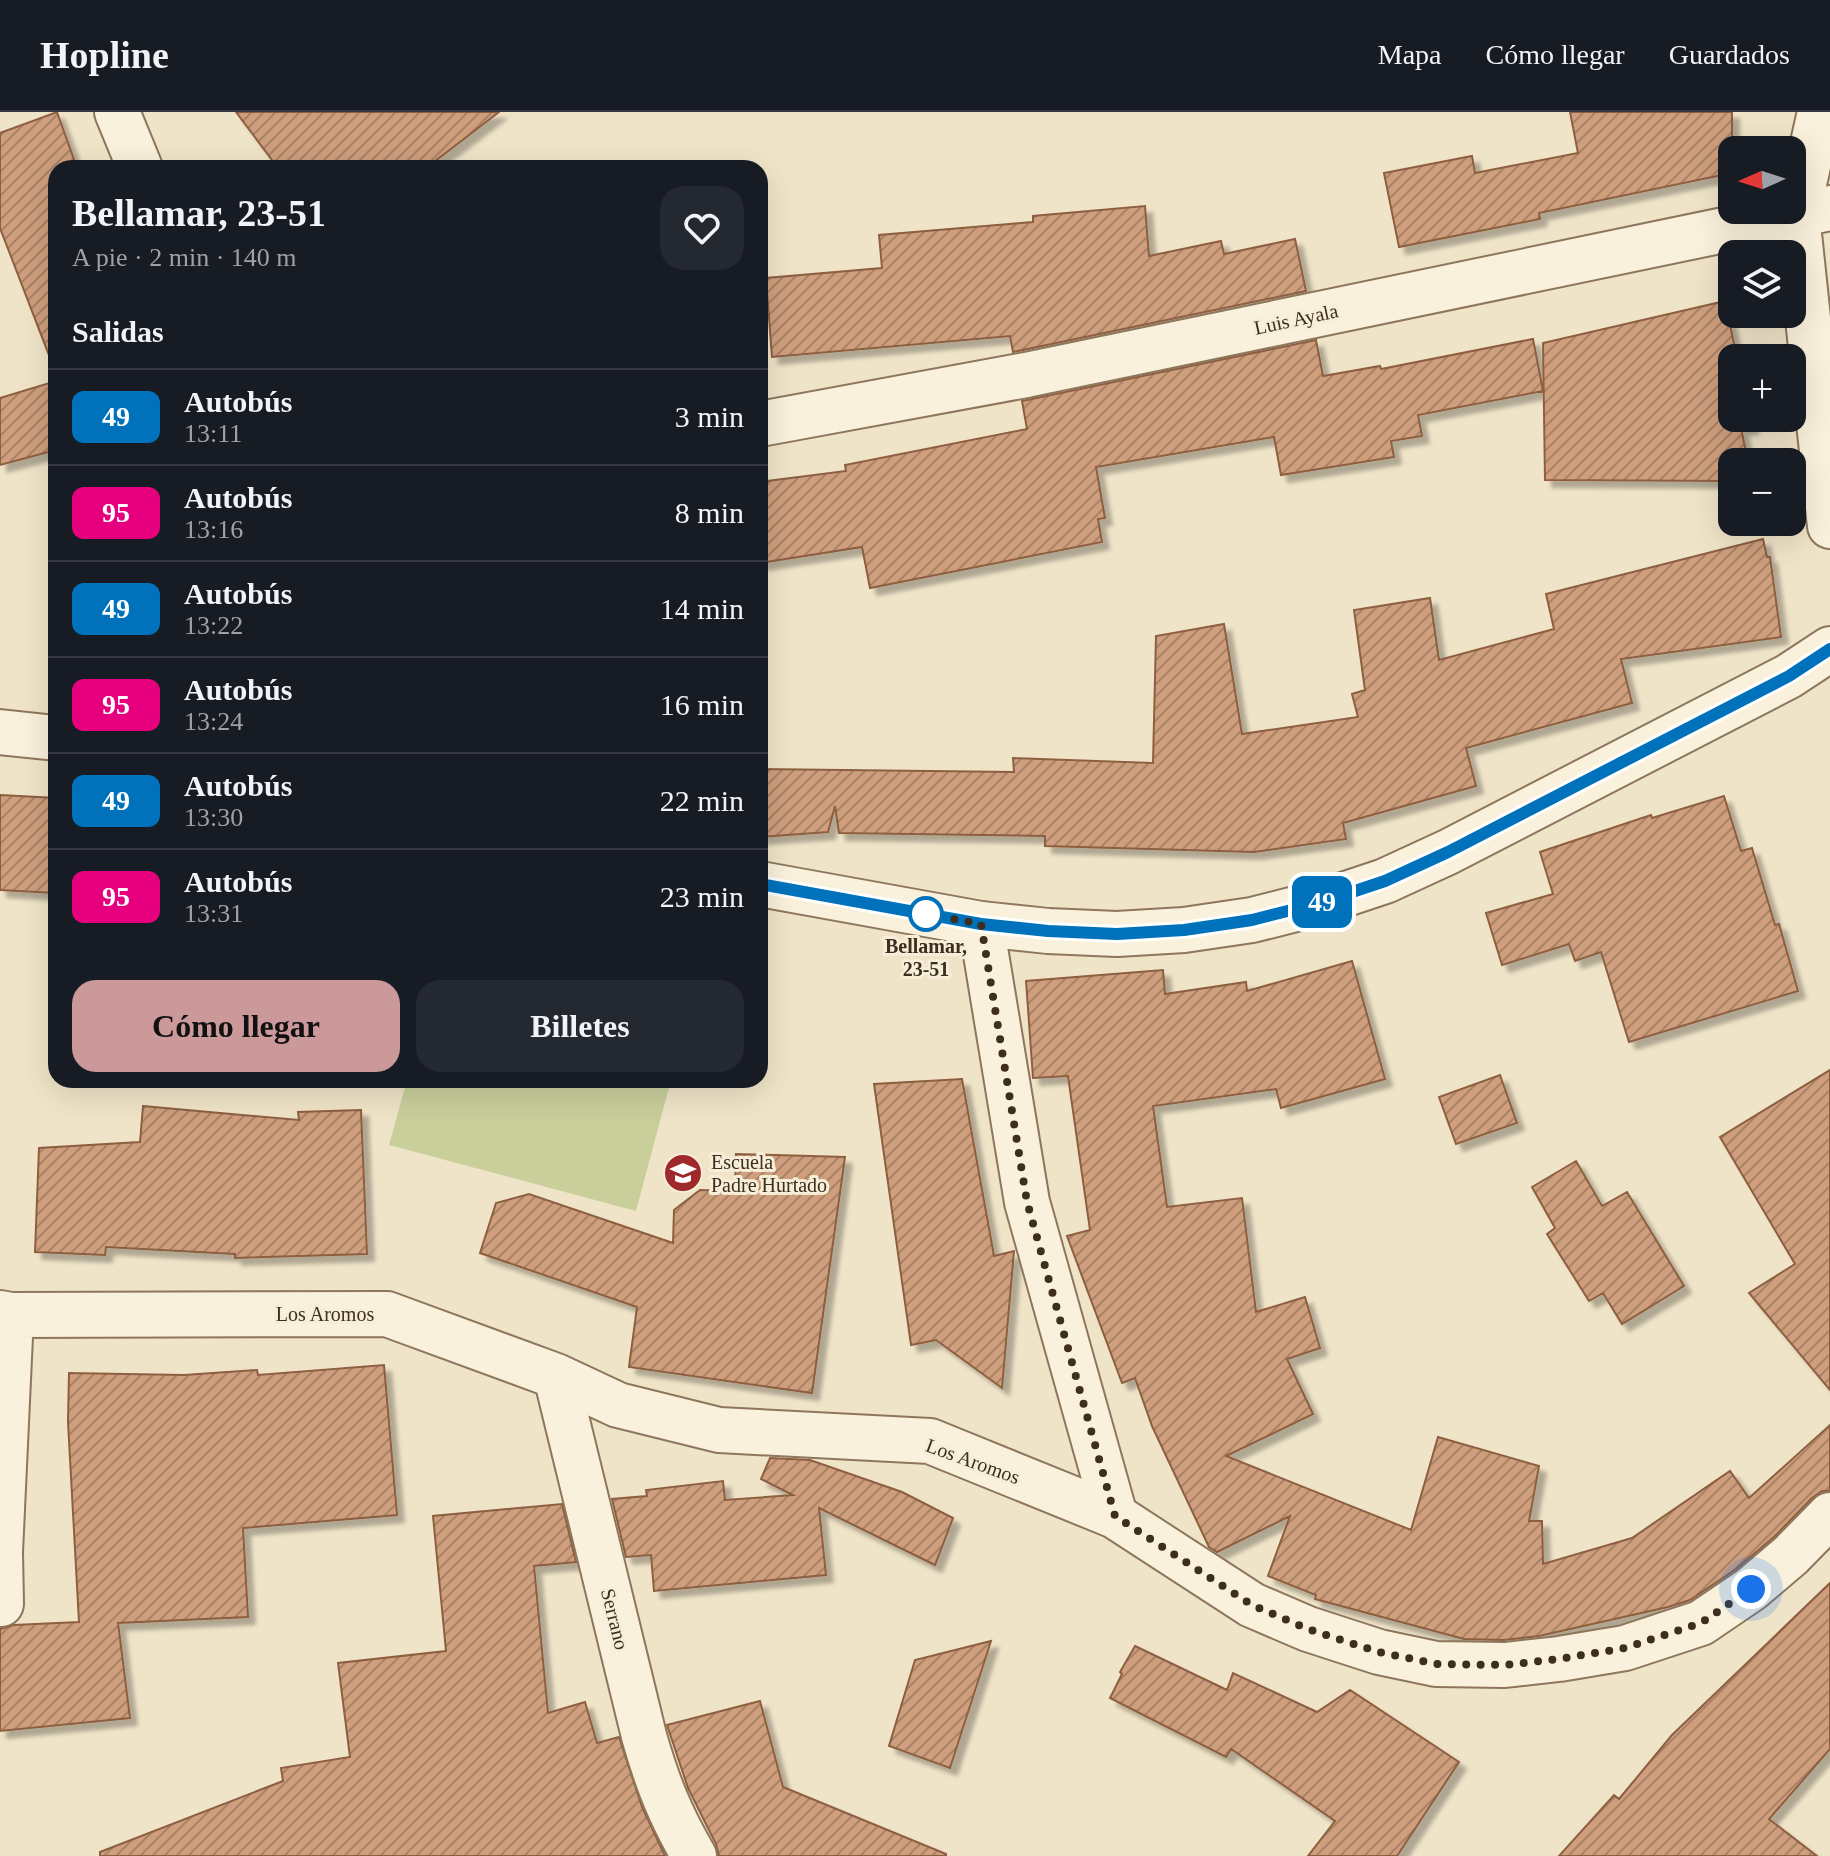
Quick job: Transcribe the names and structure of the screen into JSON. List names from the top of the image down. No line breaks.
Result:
{"streets":{"street":["Luis Ayala","Los Aromos","Serrano"]},"crossings":[["Los Aromos","Serrano"]],"places":{"other":["Bellamar, 23-51"],"school or university":["Escuela Padre Hurtado"]},"lines":["bus line 49"],"north":"left","page":{"header":"Hopline","nav":["Mapa","Cómo llegar","Guardados"],"on_map":"49","map_buttons":["+","−"],"heading":[["Bellamar, 23-51","A pie · 2 min · 140 m"],"Salidas"],"list":[{"mark":"49","name":"Autobús","note":"13:11","value":"3 min"},{"mark":"95","name":"Autobús","note":"13:16","value":"8 min"},{"mark":"49","name":"Autobús","note":"13:22","value":"14 min"},{"mark":"95","name":"Autobús","note":"13:24","value":"16 min"},{"mark":"49","name":"Autobús","note":"13:30","value":"22 min"},{"mark":"95","name":"Autobús","note":"13:31","value":"23 min"}],"buttons":["Cómo llegar","Billetes"]}}
